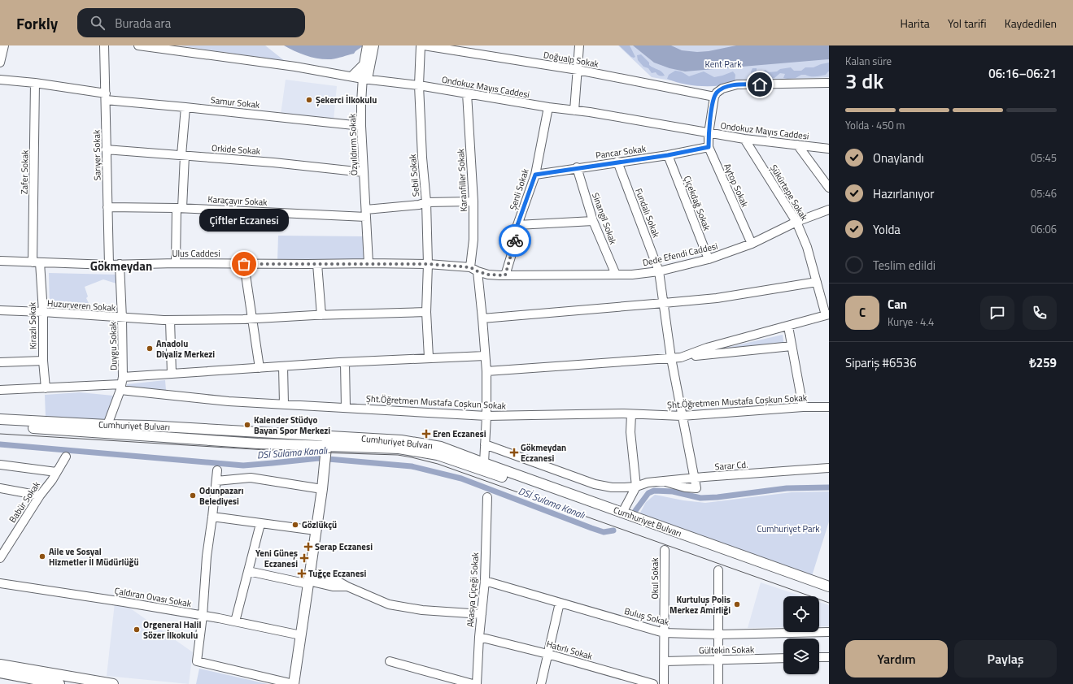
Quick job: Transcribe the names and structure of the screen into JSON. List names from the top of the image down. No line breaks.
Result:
{"streets":{"main road":["Cumhuriyet Bulvarı"],"street":["Doğualp Sokak","Ondokuz Mayıs Caddesi","Samur Sokak","Özyıldırım Sokak","Orkide Sokak","Pancar Sokak","Sarıyer Sokak","Zafer Sokak","Sebil Sokak","Karanfiller Sokak","Aytop Sokak","Şenli Sokak","Şükürtepe Sokak","Karaçayır Sokak","Çiçekdağ Sokak","Fundalı Sokak","Sinangil Sokak","Ulus Caddesi","Dede Efendi Caddesi","Huzurveren Sokak","Kirazlı Sokak","Duygu Sokak","Şht.Öğretmen Mustafa Coşkun Sokak","Sarar Cd.","Babür Sokak","Okul Sokak","Akasya Çiçeği Sokak","Çaldıran Ovası Sokak","Buluş Sokak","Hatırlı Sokak","Gültekin Sokak"]},"crossings":[["Ondokuz Mayıs Caddesi","Özyıldırım Sokak"],["Ondokuz Mayıs Caddesi","Sebil Sokak"],["Ondokuz Mayıs Caddesi","Karanfiller Sokak"],["Ondokuz Mayıs Caddesi","Aytop Sokak"],["Ondokuz Mayıs Caddesi","Şenli Sokak"],["Ondokuz Mayıs Caddesi","Şükürtepe Sokak"],["Samur Sokak","Özyıldırım Sokak"],["Samur Sokak","Sarıyer Sokak"],["Samur Sokak","Zafer Sokak"],["Özyıldırım Sokak","Orkide Sokak"],["Özyıldırım Sokak","Karaçayır Sokak"],["Özyıldırım Sokak","Ulus Caddesi"],["Orkide Sokak","Sarıyer Sokak"],["Pancar Sokak","Aytop Sokak"],["Pancar Sokak","Şenli Sokak"],["Pancar Sokak","Çiçekdağ Sokak"],["Pancar Sokak","Fundalı Sokak"],["Pancar Sokak","Sinangil Sokak"],["Sarıyer Sokak","Karaçayır Sokak"],["Sarıyer Sokak","Ulus Caddesi"],["Zafer Sokak","Ulus Caddesi"],["Zafer Sokak","Kirazlı Sokak"],["Sebil Sokak","Ulus Caddesi"],["Sebil Sokak","Huzurveren Sokak"],["Karanfiller Sokak","Ulus Caddesi"],["Karanfiller Sokak","Dede Efendi Caddesi"],["Karanfiller Sokak","Şht.Öğretmen Mustafa Coşkun Sokak"],["Karanfiller Sokak","Cumhuriyet Bulvarı"],["Aytop Sokak","Dede Efendi Caddesi"],["Şenli Sokak","Dede Efendi Caddesi"],["Şükürtepe Sokak","Dede Efendi Caddesi"],["Çiçekdağ Sokak","Dede Efendi Caddesi"],["Fundalı Sokak","Dede Efendi Caddesi"],["Fundalı Sokak","Şht.Öğretmen Mustafa Coşkun Sokak"],["Fundalı Sokak","Sarar Cd."],["Sinangil Sokak","Dede Efendi Caddesi"],["Ulus Caddesi","Dede Efendi Caddesi"],["Ulus Caddesi","Kirazlı Sokak"],["Ulus Caddesi","Duygu Sokak"],["Huzurveren Sokak","Kirazlı Sokak"],["Huzurveren Sokak","Duygu Sokak"],["Duygu Sokak","Şht.Öğretmen Mustafa Coşkun Sokak"],["Duygu Sokak","Cumhuriyet Bulvarı"],["Okul Sokak","Buluş Sokak"],["Okul Sokak","Gültekin Sokak"],["Akasya Çiçeği Sokak","Buluş Sokak"],["Akasya Çiçeği Sokak","Hatırlı Sokak"]],"districts":["Gökmeydan"],"water":["DSİ Sulama Kanalı"],"parks":["Kent Park","Cumhuriyet Park"],"places":{"other":["Şekerci İlkokulu","Çiftler Eczanesi","Anadolu Diyaliz Merkezi","Kalender Stüdyo Bayan Spor Merkezi","Odunpazarı Belediyesi","Gözlükçü","Aile ve Sosyal Hizmetler İl Müdürlüğü","Kurtuluş Polis Merkez Amirliği","Orgeneral Halil Sözer İlkokulu"],"health":["Eren Eczanesi","Gökmeydan Eczanesi","Serap Eczanesi","Yeni Güneş Eczanesi","Tuğçe Eczanesi"]},"page":{"header":"Forkly","search":"Burada ara","nav":["Harita","Yol tarifi","Kaydedilen"],"heading":["3 dk","Kalan süre","06:16–06:21"],"panel":["Can","Kurye · 4.4","Sipariş #6536","₺259"],"bar":"Yolda · 450 m","list":[["Onaylandı","05:45"],["Hazırlanıyor","05:46"],["Yolda","06:06"],"Teslim edildi"],"bubble":"Çiftler Eczanesi","round":"C","buttons":["Yardım","Paylaş"]}}
